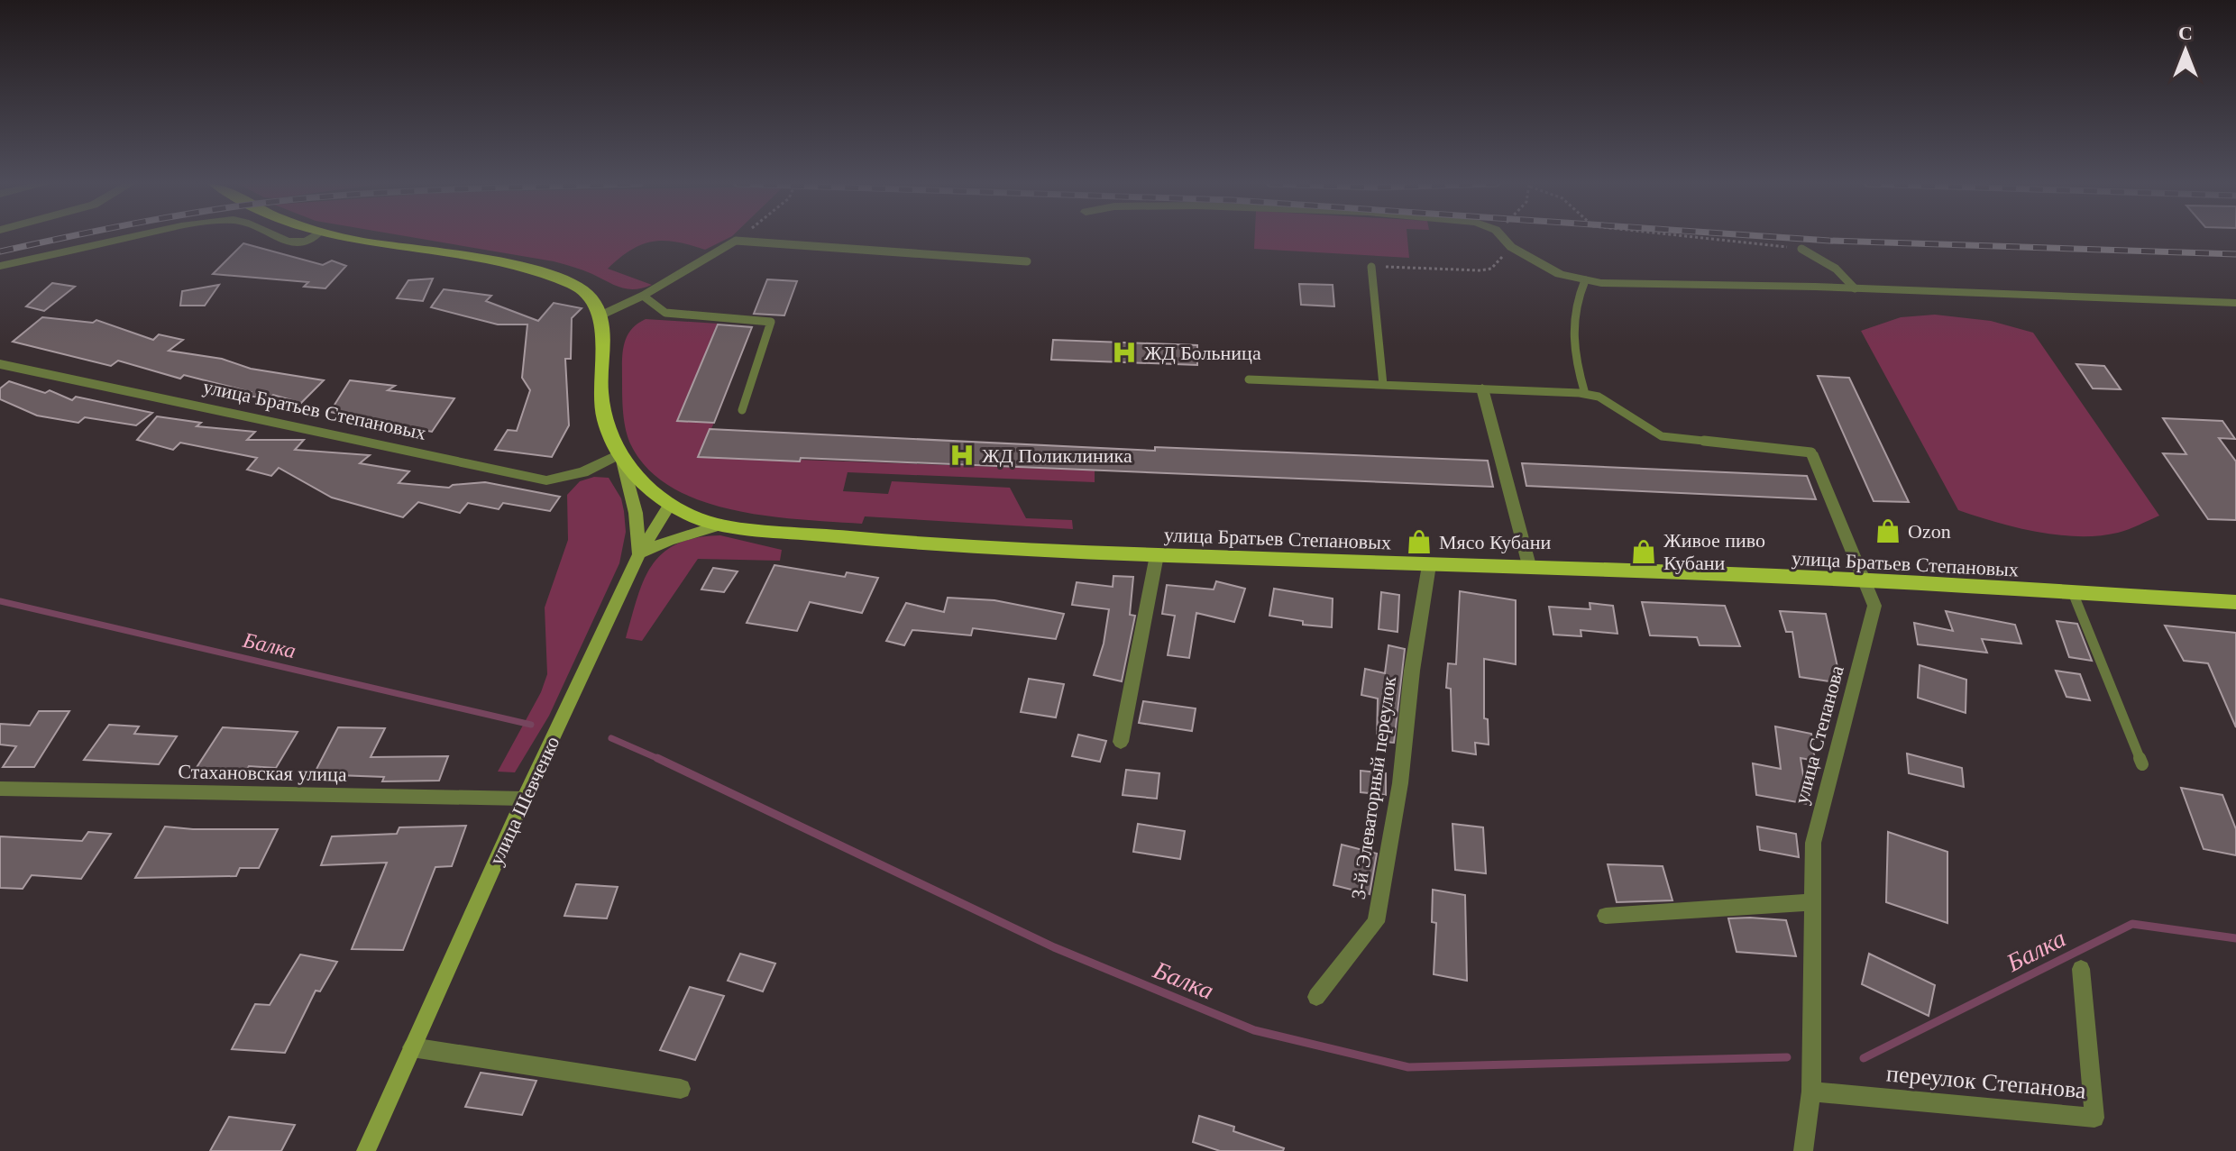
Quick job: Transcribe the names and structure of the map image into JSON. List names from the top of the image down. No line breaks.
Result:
{"streets":{"main road":["улица Братьев Степановых","улица Шевченко"],"street":["улица Степанова","Стахановская улица","3-й Элеваторный переулок","переулок Степанова"]},"crossings":[["улица Братьев Степановых","улица Степанова"],["улица Братьев Степановых","3-й Элеваторный переулок"],["улица Братьев Степановых","улица Шевченко"],["улица Степанова","переулок Степанова"],["Стахановская улица","улица Шевченко"]],"water":["Балка"],"places":{"hospital":["ЖД Больница","ЖД Поликлиника"],"shop":["Ozon","Мясо Кубани","Живое пиво Кубани"]},"north":"top"}
